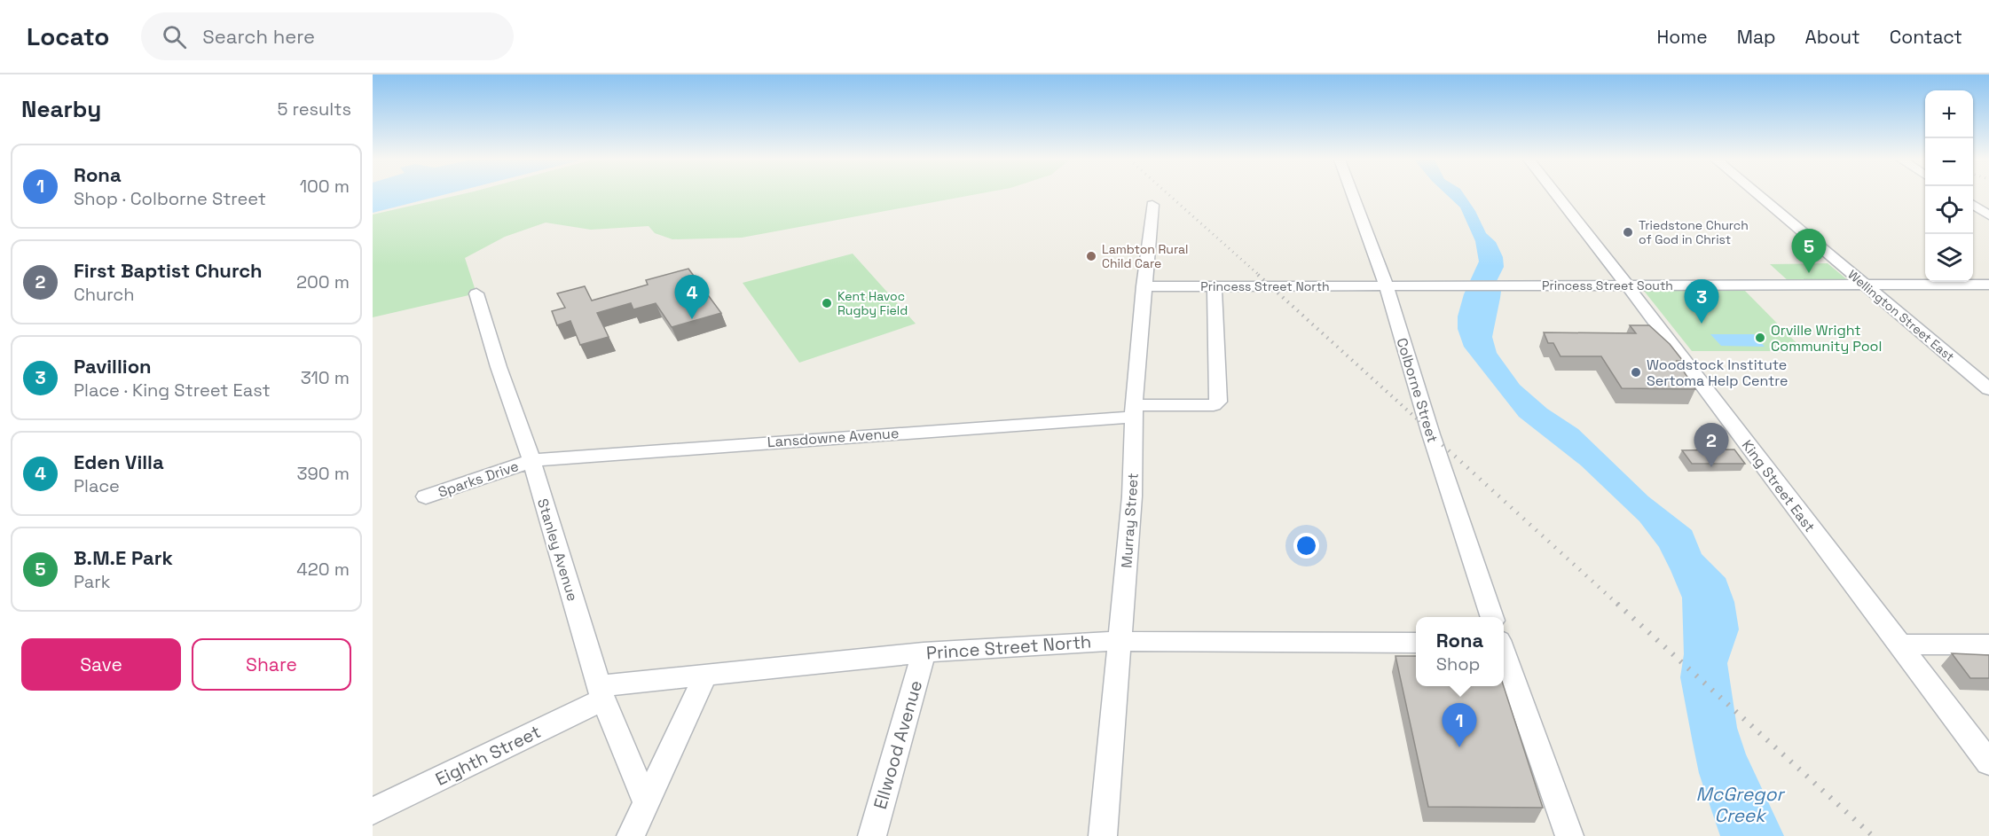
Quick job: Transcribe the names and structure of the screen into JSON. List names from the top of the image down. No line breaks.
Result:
{"streets":{"street":["Princess Street South","Princess Street North","Wellington Street East","Colborne Street","Lansdowne Avenue","Sparks Drive","King Street East","Murray Street","Stanley Avenue","Prince Street North","Ellwood Avenue","Eighth Street"]},"crossings":[["Princess Street South","Princess Street North"],["Princess Street South","Wellington Street East"],["Princess Street South","Colborne Street"],["Princess Street South","King Street East"],["Princess Street North","Colborne Street"],["Princess Street North","Lansdowne Avenue"],["Princess Street North","Murray Street"],["Lansdowne Avenue","Sparks Drive"],["Lansdowne Avenue","Murray Street"],["Lansdowne Avenue","Stanley Avenue"],["Sparks Drive","Stanley Avenue"],["Murray Street","Prince Street North"],["Stanley Avenue","Prince Street North"],["Stanley Avenue","Eighth Street"],["Prince Street North","Ellwood Avenue"],["Prince Street North","Eighth Street"]],"water":["McGregor Creek"],"places":["Triedstone Church of God in Christ","Lambton Rural Child Care","Kent Havoc Rugby Field","Orville Wright Community Pool","Woodstock Institute Sertoma Help Centre"],"page":{"header":"Locato","search":"Search here","nav":["Home","Map","About","Contact"],"heading":["Nearby","5 results"],"map_buttons":["+","−"],"list":[{"mark":"1","name":"Rona","note":"Shop · Colborne Street","value":"100 m"},{"mark":"2","name":"First Baptist Church","note":"Church","value":"200 m"},{"mark":"3","name":"Pavillion","note":"Place · King Street East","value":"310 m"},{"mark":"4","name":"Eden Villa","note":"Place","value":"390 m"},{"mark":"5","name":"B.M.E Park","note":"Park","value":"420 m"}],"pins":["5","4","3","2","1"],"popup":["Rona","Shop"],"buttons":["Save","Share"]}}
